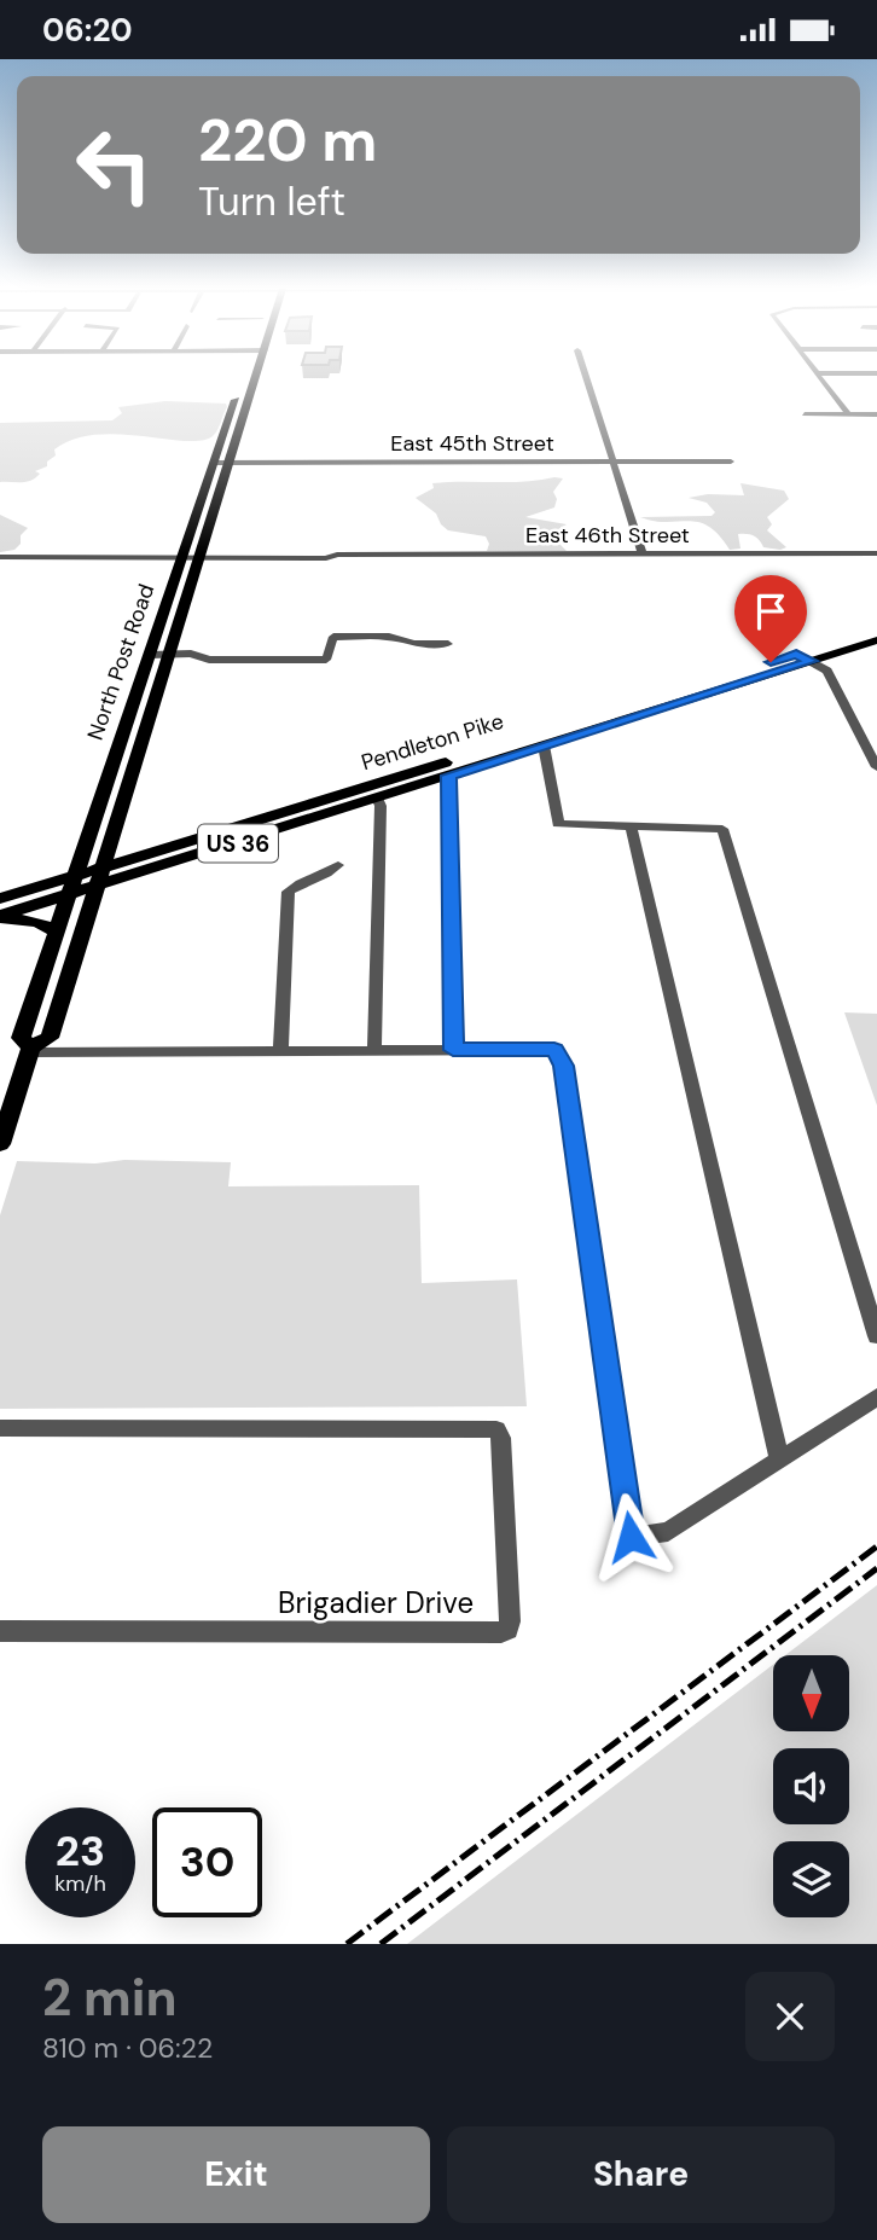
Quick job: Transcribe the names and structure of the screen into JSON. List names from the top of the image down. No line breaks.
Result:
{"streets":{"main road":["North Post Road","Pendleton Pike","US 36"],"street":["East 45th Street","East 46th Street","Brigadier Drive"]},"crossings":[["East 45th Street","North Post Road"],["East 46th Street","North Post Road"],["North Post Road","Pendleton Pike"]],"north":"bottom","page":{"status":"06:20","turn":["220 m","Turn left"],"speed":"23 km/h","limit":"30","heading":["2 min","810 m · 06:22"],"buttons":["Exit","Share"]}}
